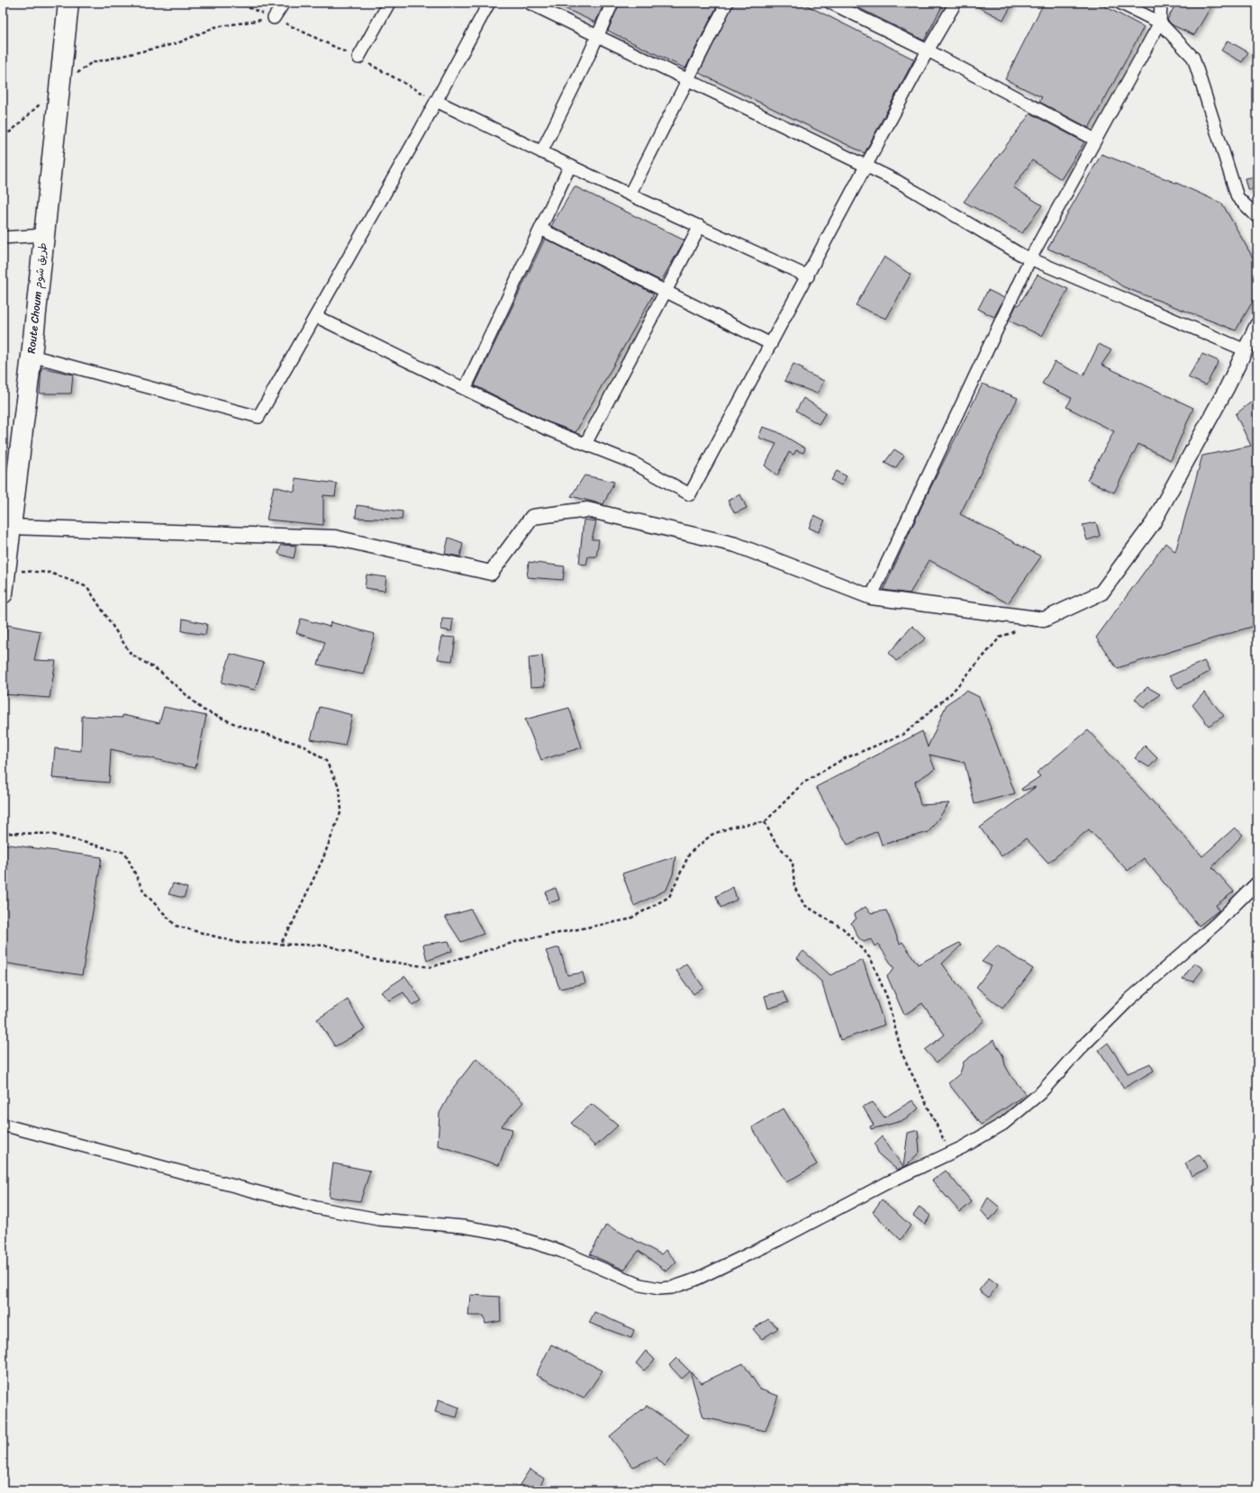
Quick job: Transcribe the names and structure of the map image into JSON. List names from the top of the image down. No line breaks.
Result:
{"streets":{"highway":["Route Choum طريق شوم"]}}
